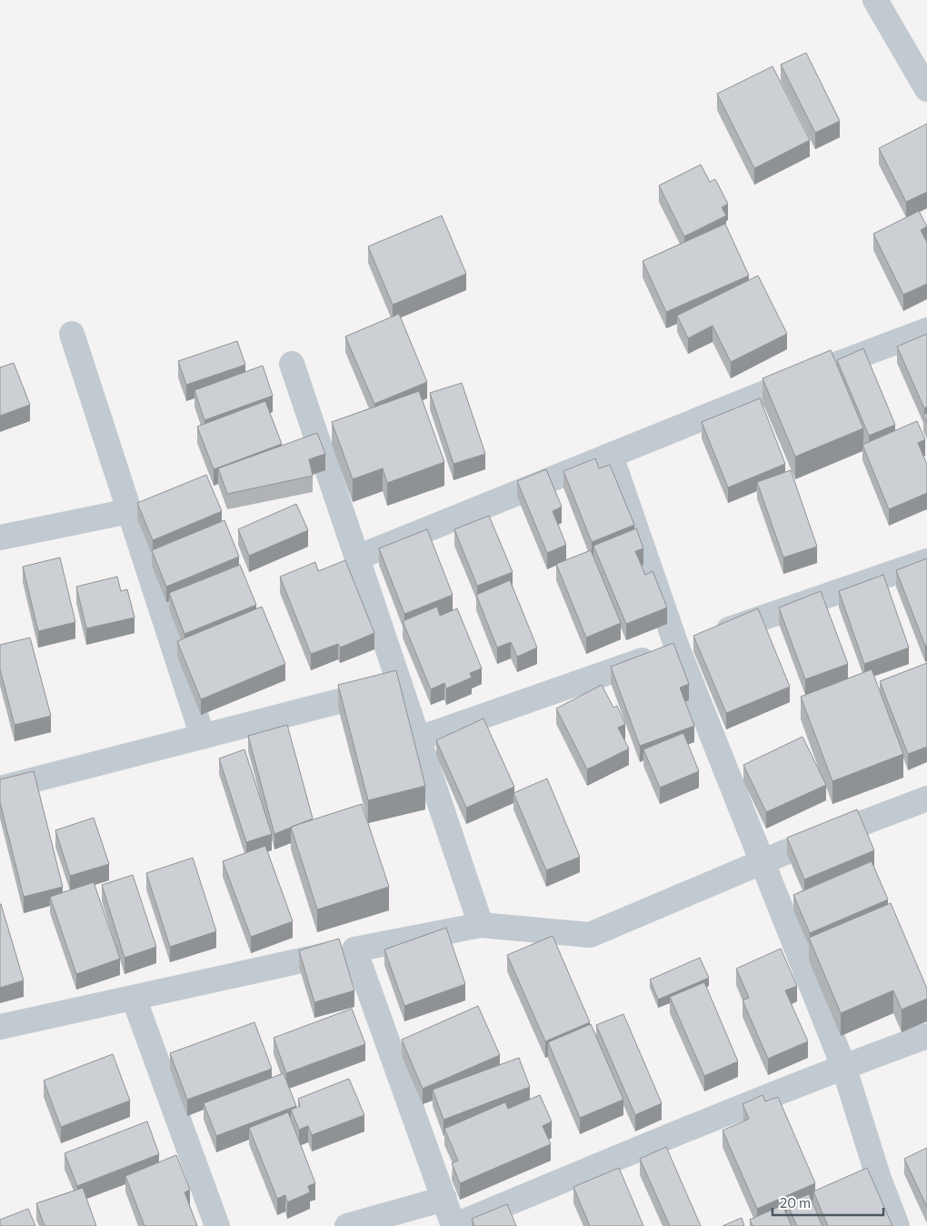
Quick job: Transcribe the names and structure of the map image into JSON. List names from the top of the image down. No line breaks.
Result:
{"scale_bar":"20 m"}
